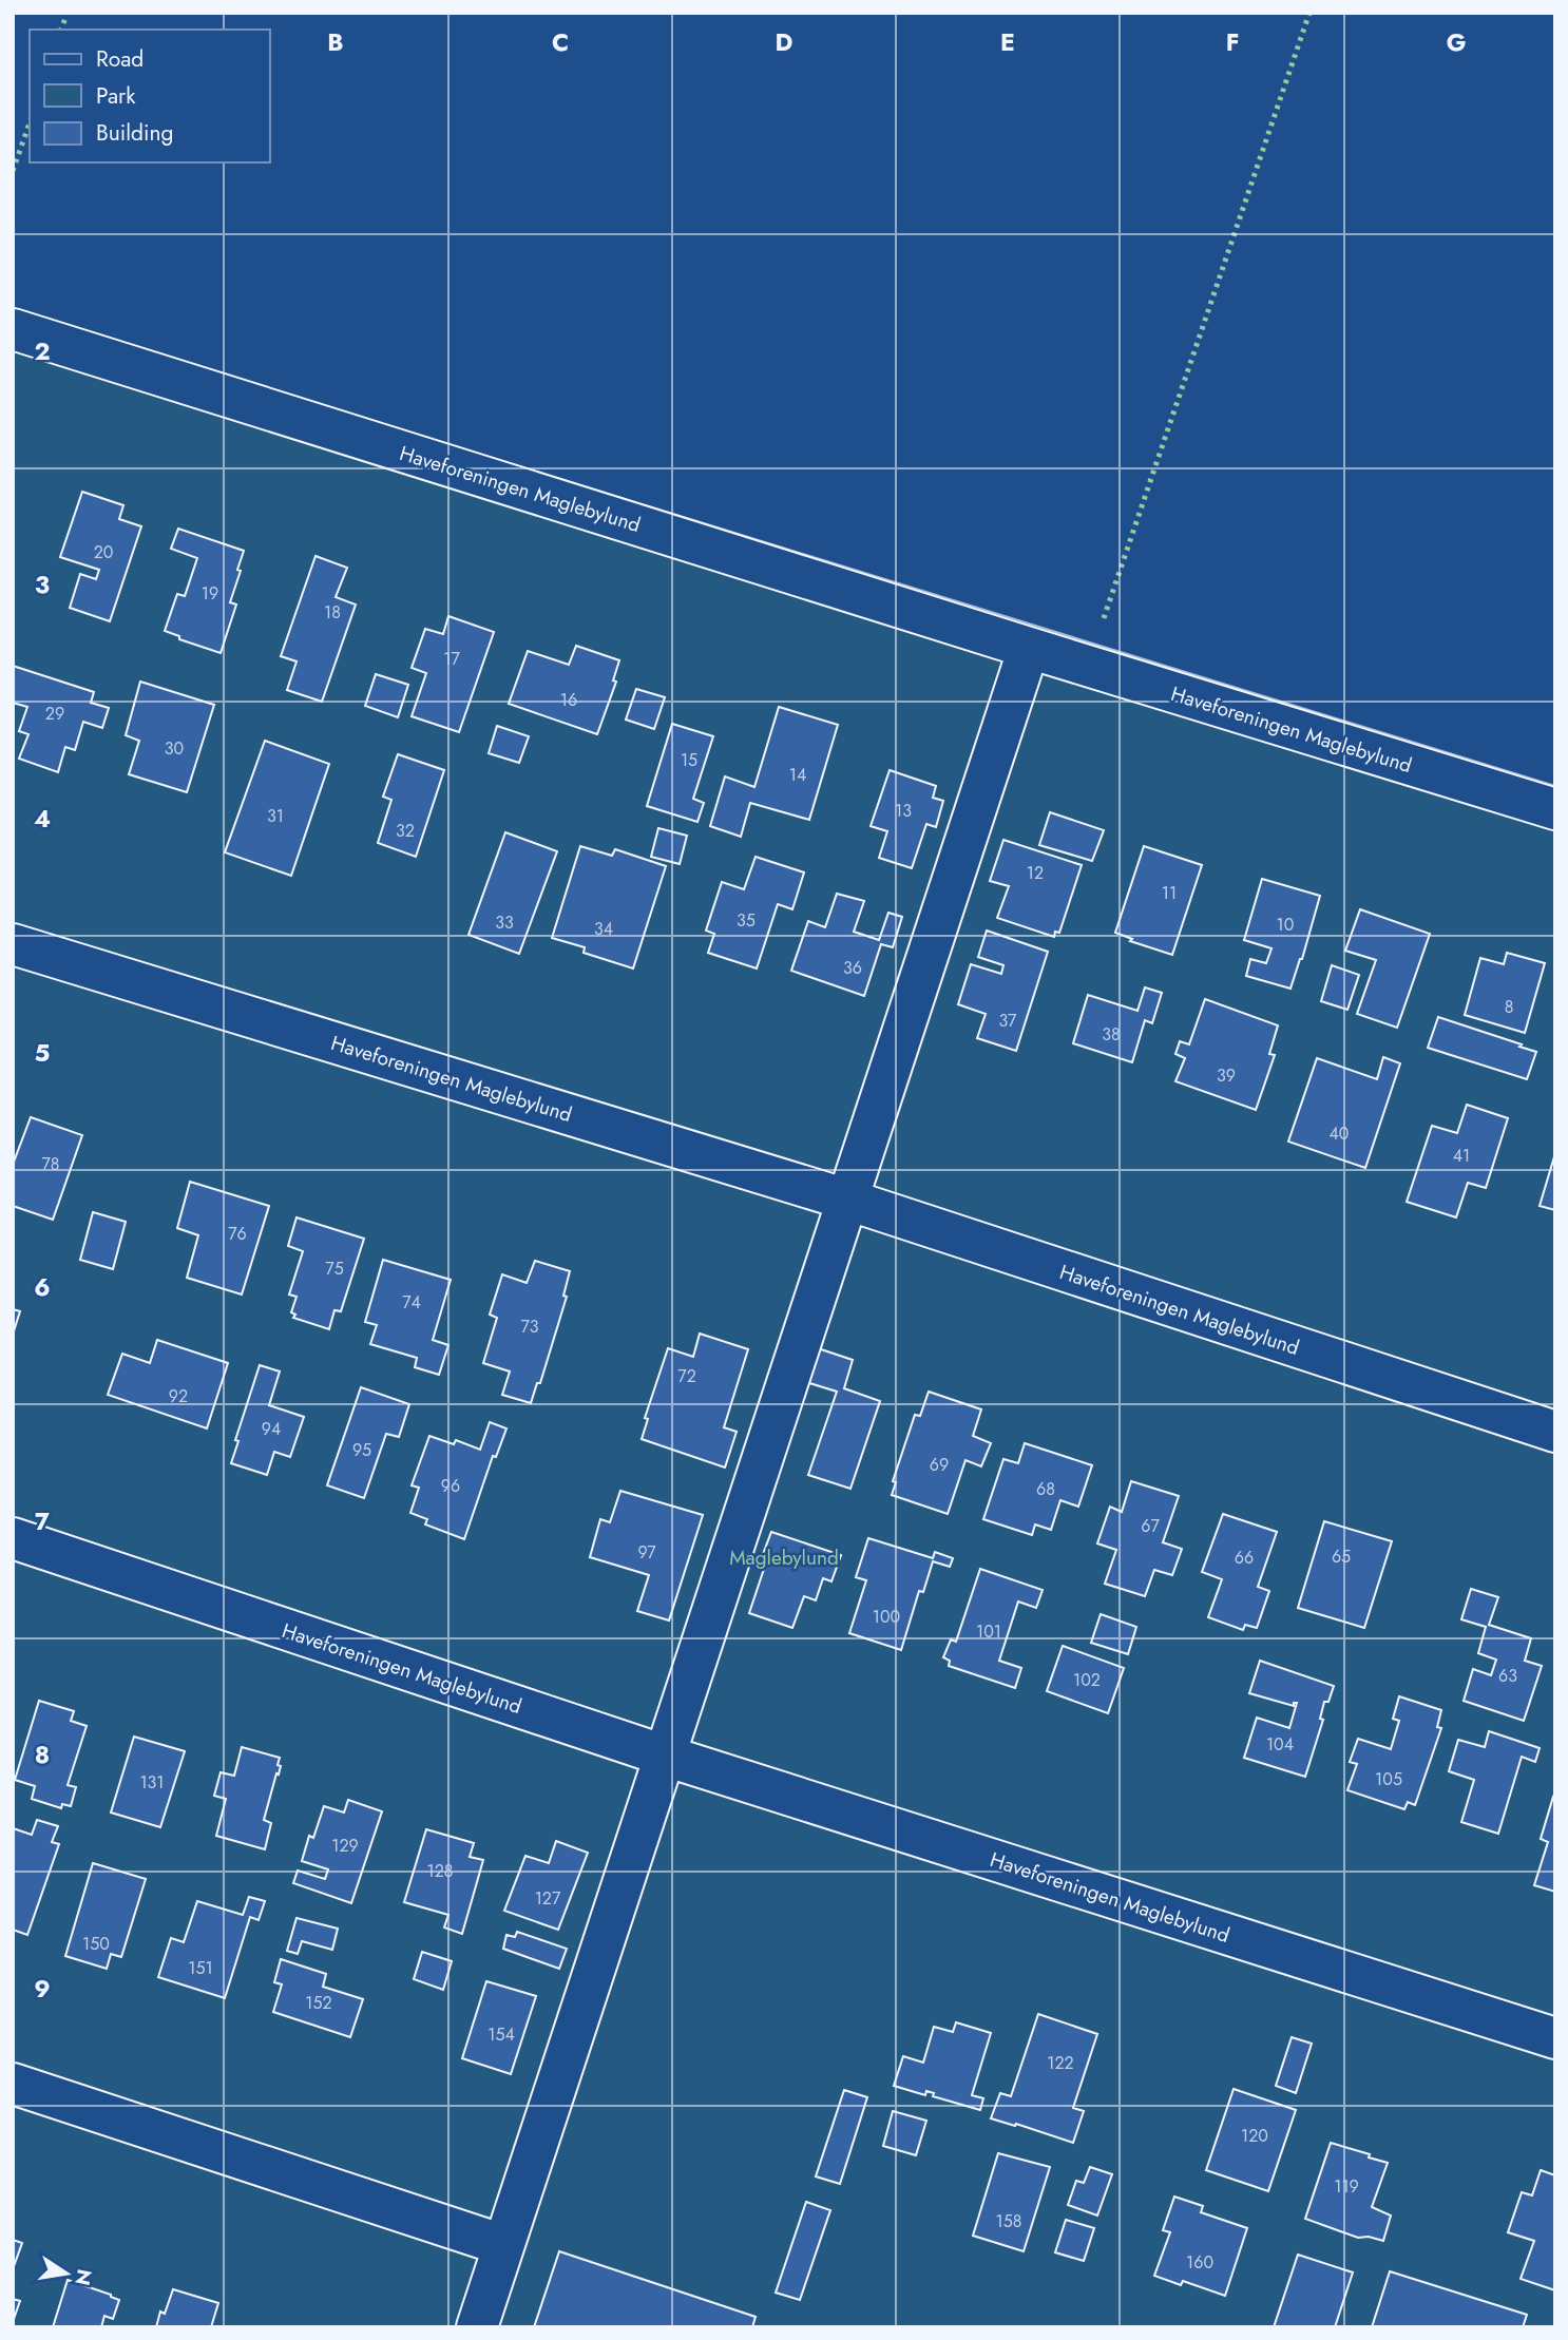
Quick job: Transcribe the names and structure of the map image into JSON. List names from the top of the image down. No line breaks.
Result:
{"streets":{"lane":["Haveforeningen Maglebylund"]},"parks":["Maglebylund"],"house_numbers":["20","19","18","17","16","29","30","15","14","13","31","32","12","11","35","33","10","34","36","8","37","38","39","40","41","78","76","75","74","73","72","92","94","95","69","96","68","67","97","65","66","100","101","63","102","104","105","131","129","128","127","150","151","152","154","122","120","119","158","160"],"legend":["Road","Park","Building"],"north":"right","grid":{"columns":["B","C","D","E","F","G"],"rows":["2","3","4","5","6","7","8","9"]}}
